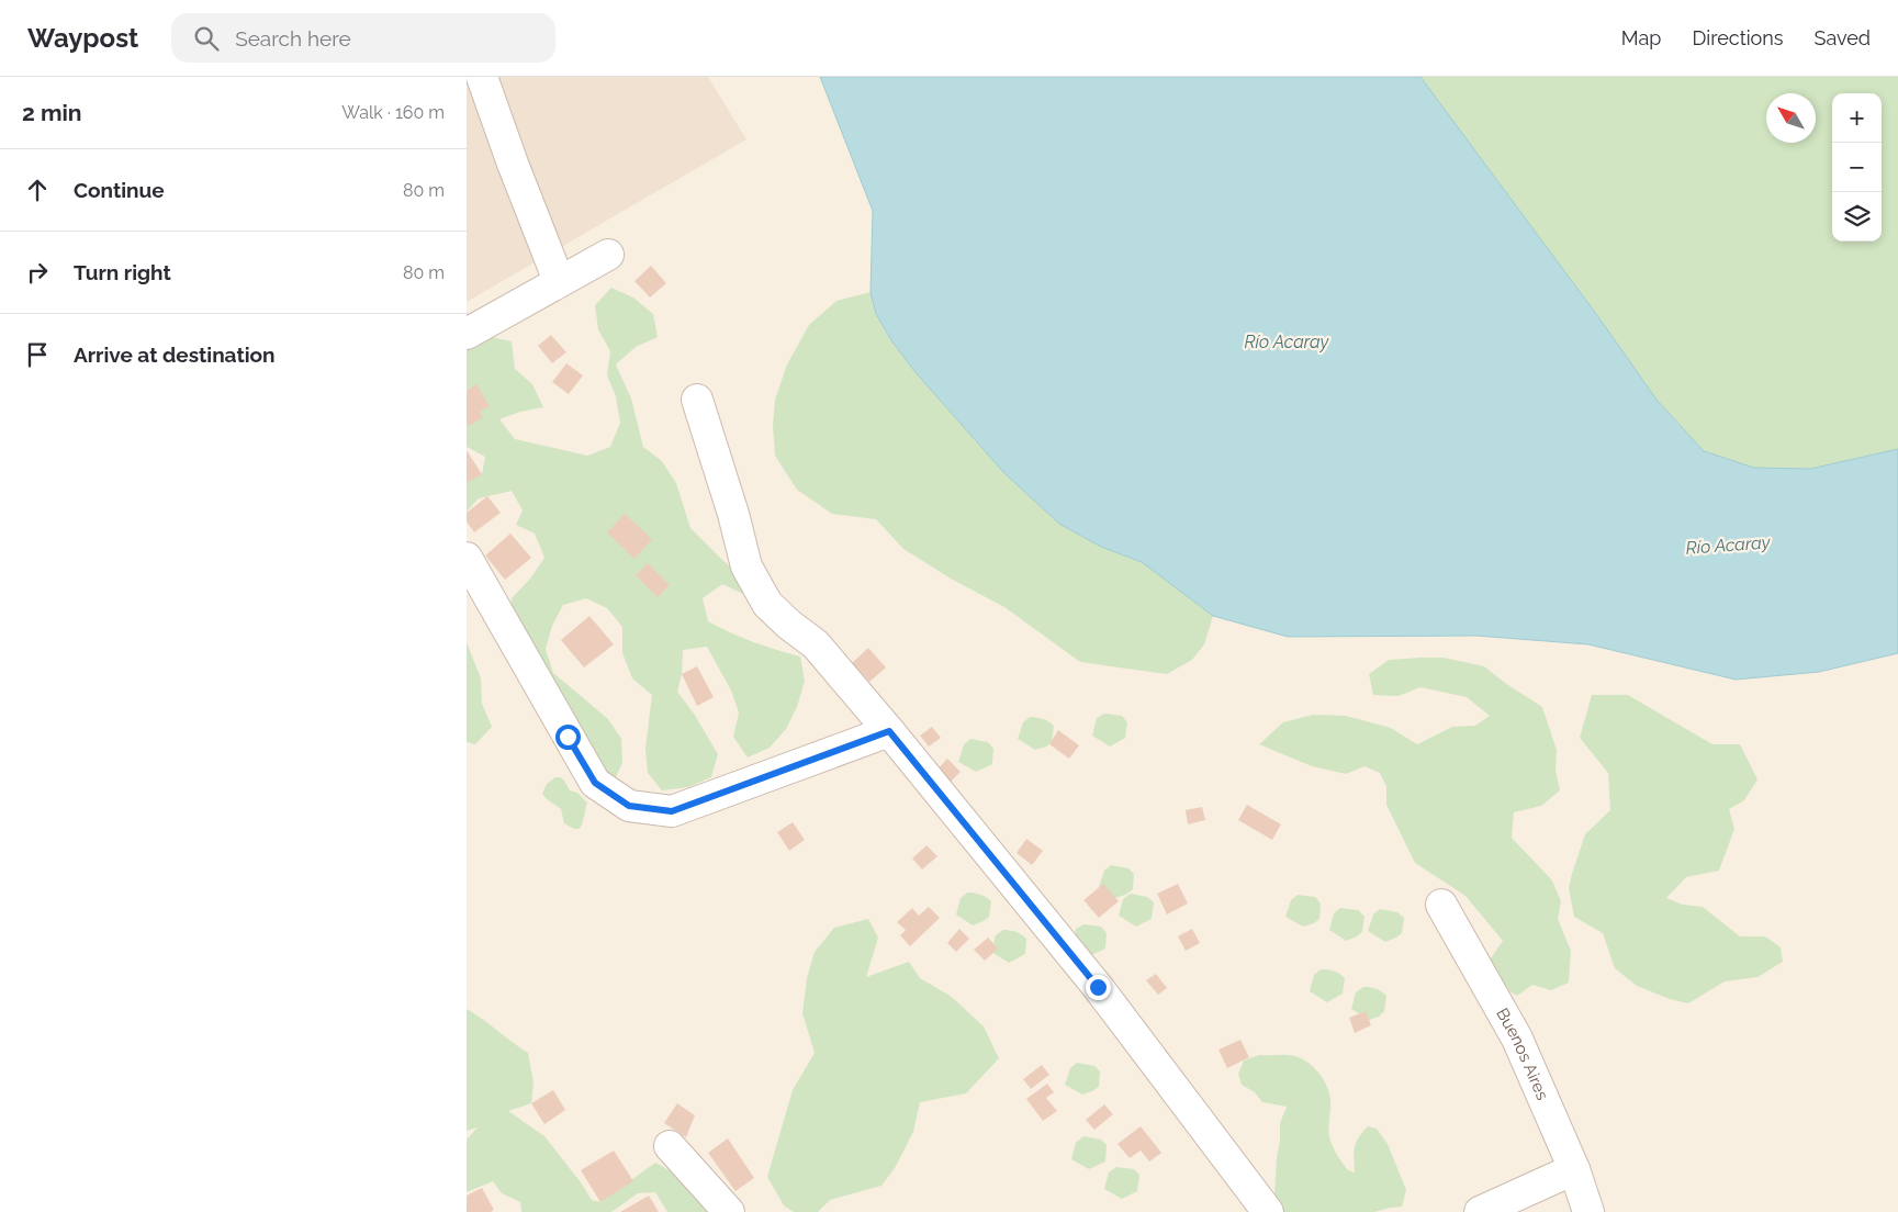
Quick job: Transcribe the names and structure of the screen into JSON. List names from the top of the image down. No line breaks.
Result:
{"streets":{"street":["Buenos Aires"]},"water":["Río Acaray"],"north":"top left","page":{"header":"Waypost","search":"Search here","nav":["Map","Directions","Saved"],"heading":["2 min","Walk · 160 m"],"map_buttons":["+","−"],"list":[["Continue","80 m"],["Turn right","80 m"],"Arrive at destination"]}}
